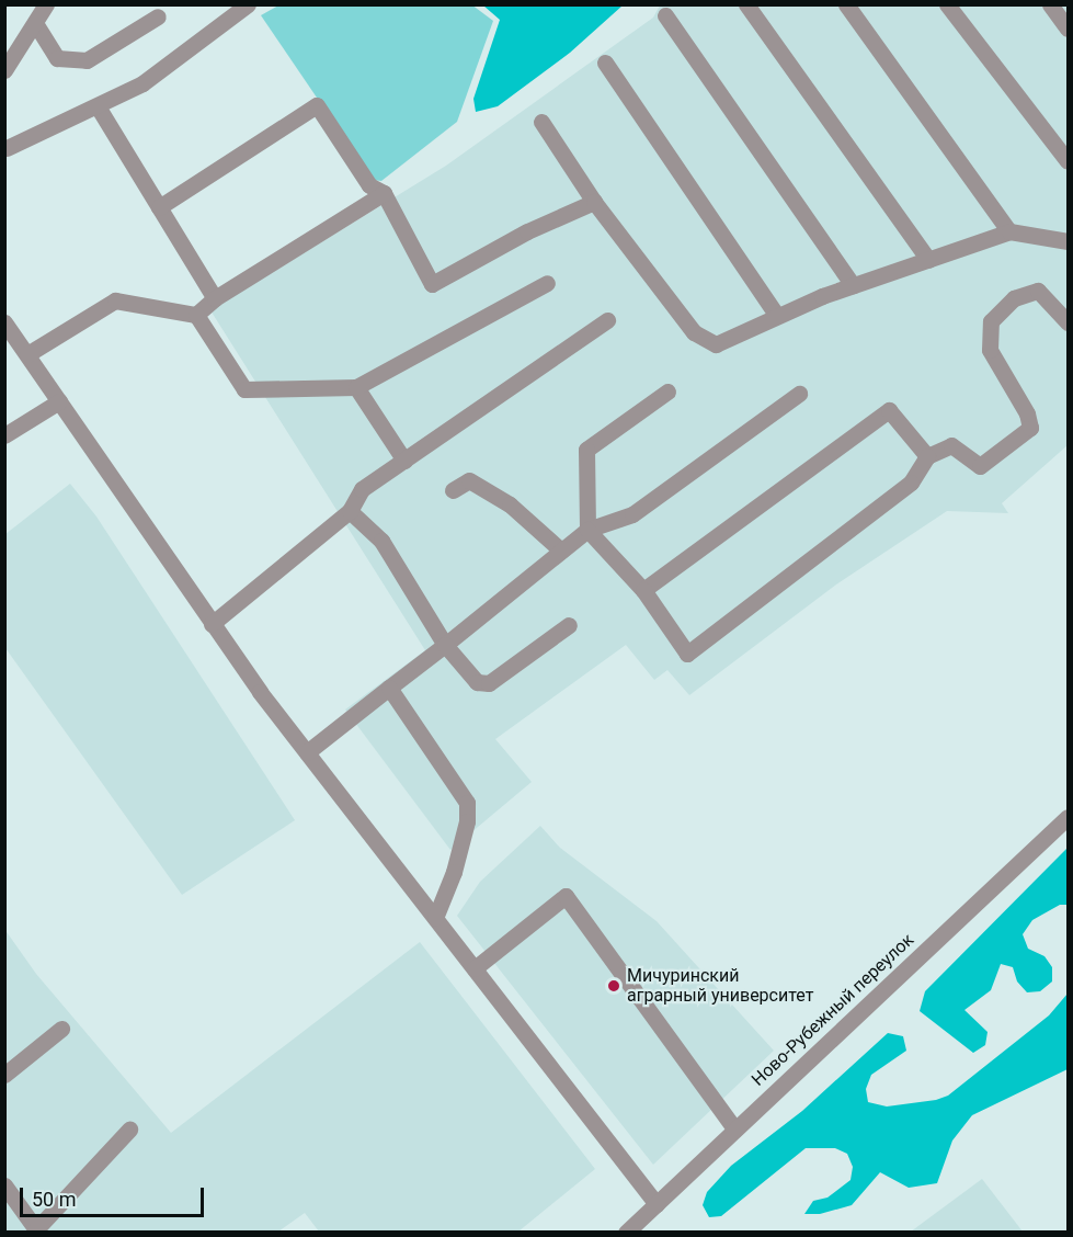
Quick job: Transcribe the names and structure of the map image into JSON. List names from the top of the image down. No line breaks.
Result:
{"streets":{"street":["Ново-Рубежный переулок"]},"places":["Мичуринский аграрный университет"],"scale_bar":"50 m"}
